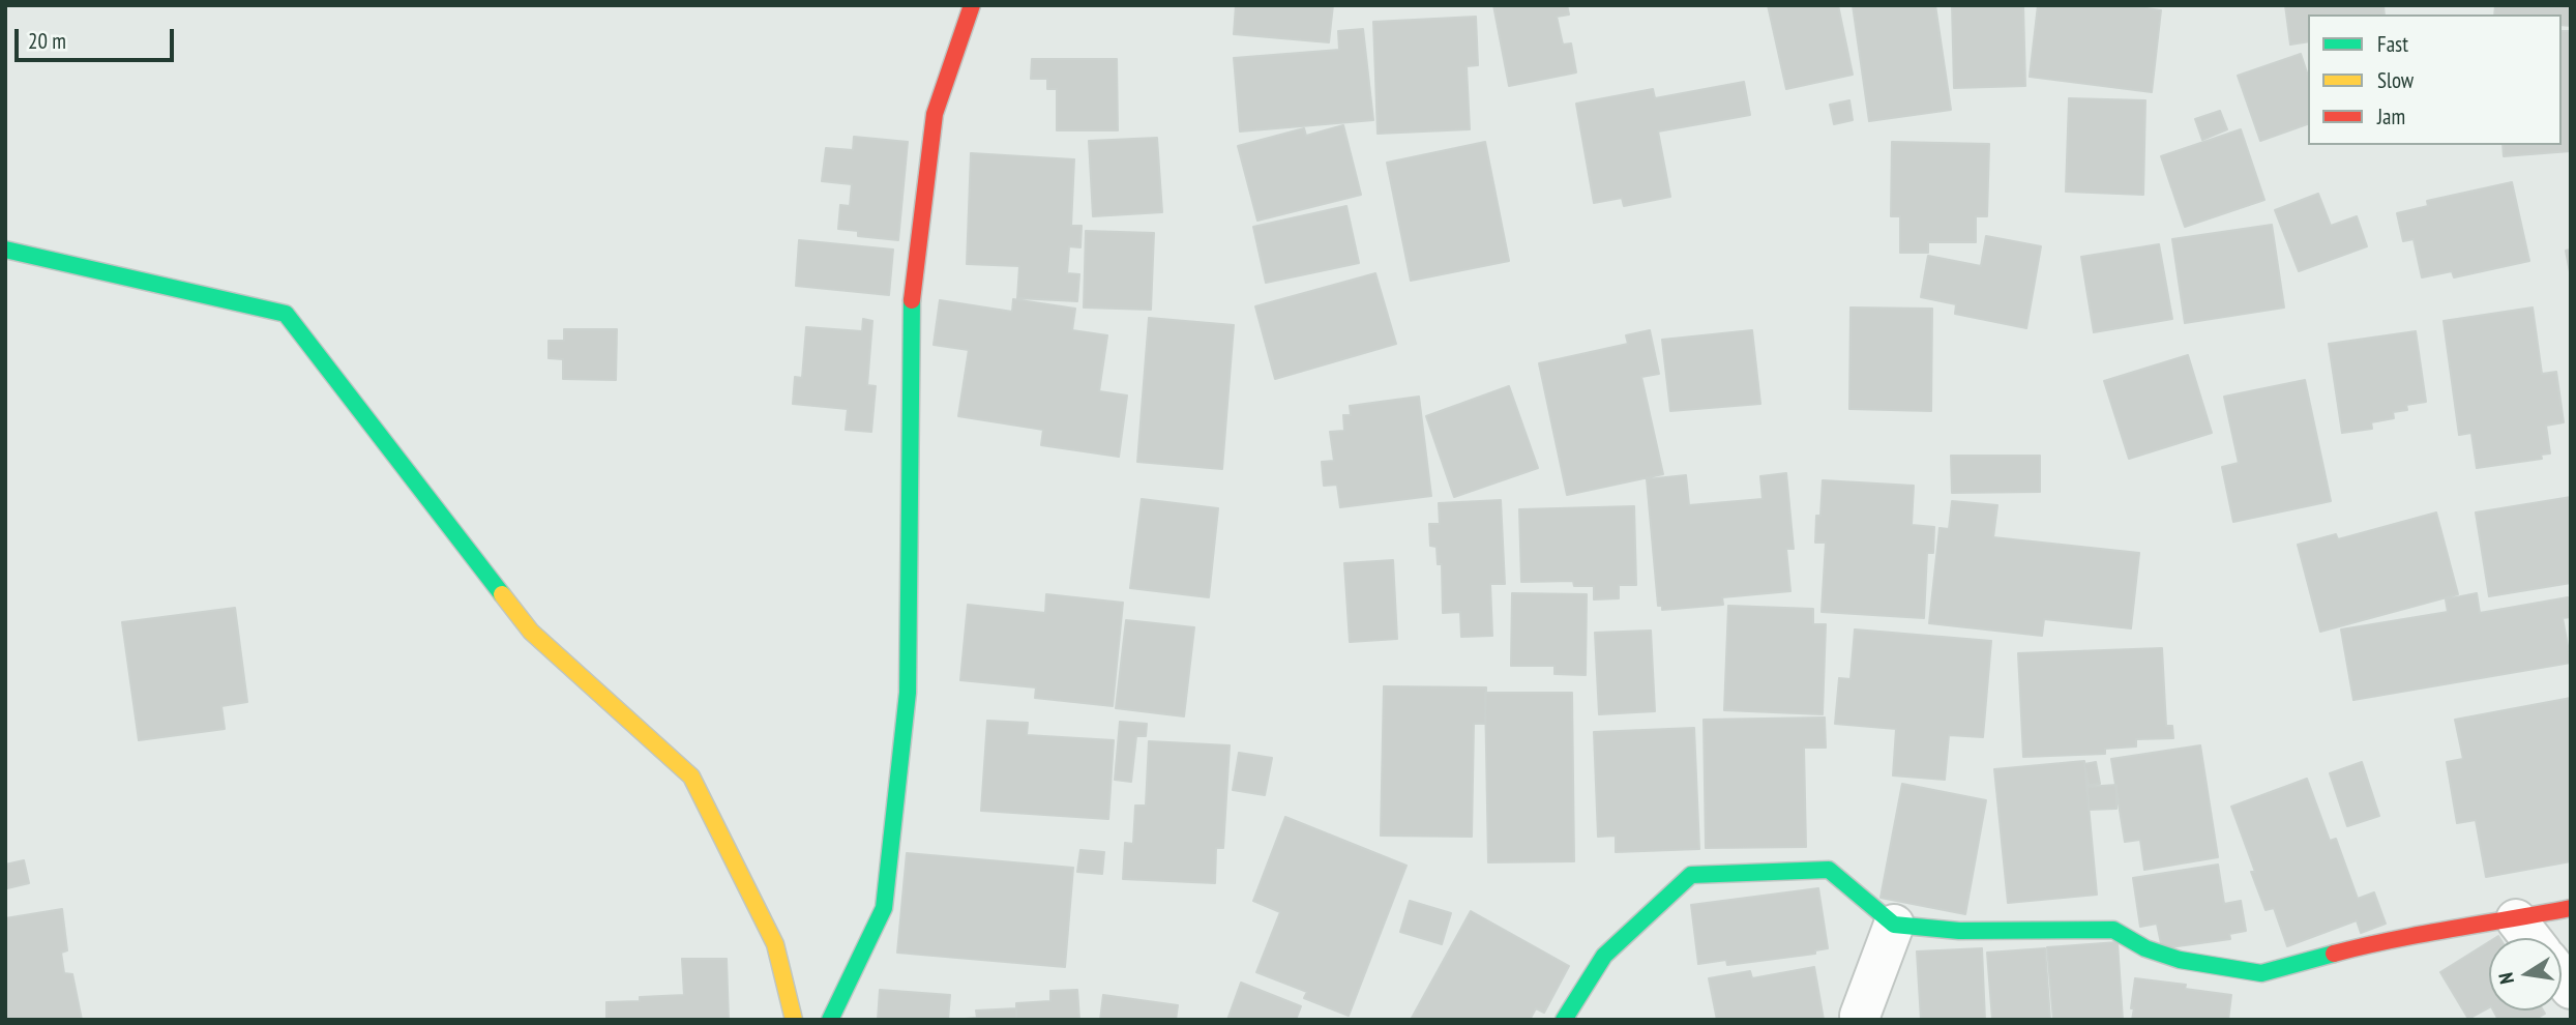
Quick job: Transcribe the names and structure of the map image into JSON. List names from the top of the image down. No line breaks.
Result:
{"legend":["Fast","Slow","Jam"],"scale_bar":"20 m","north":"left"}
